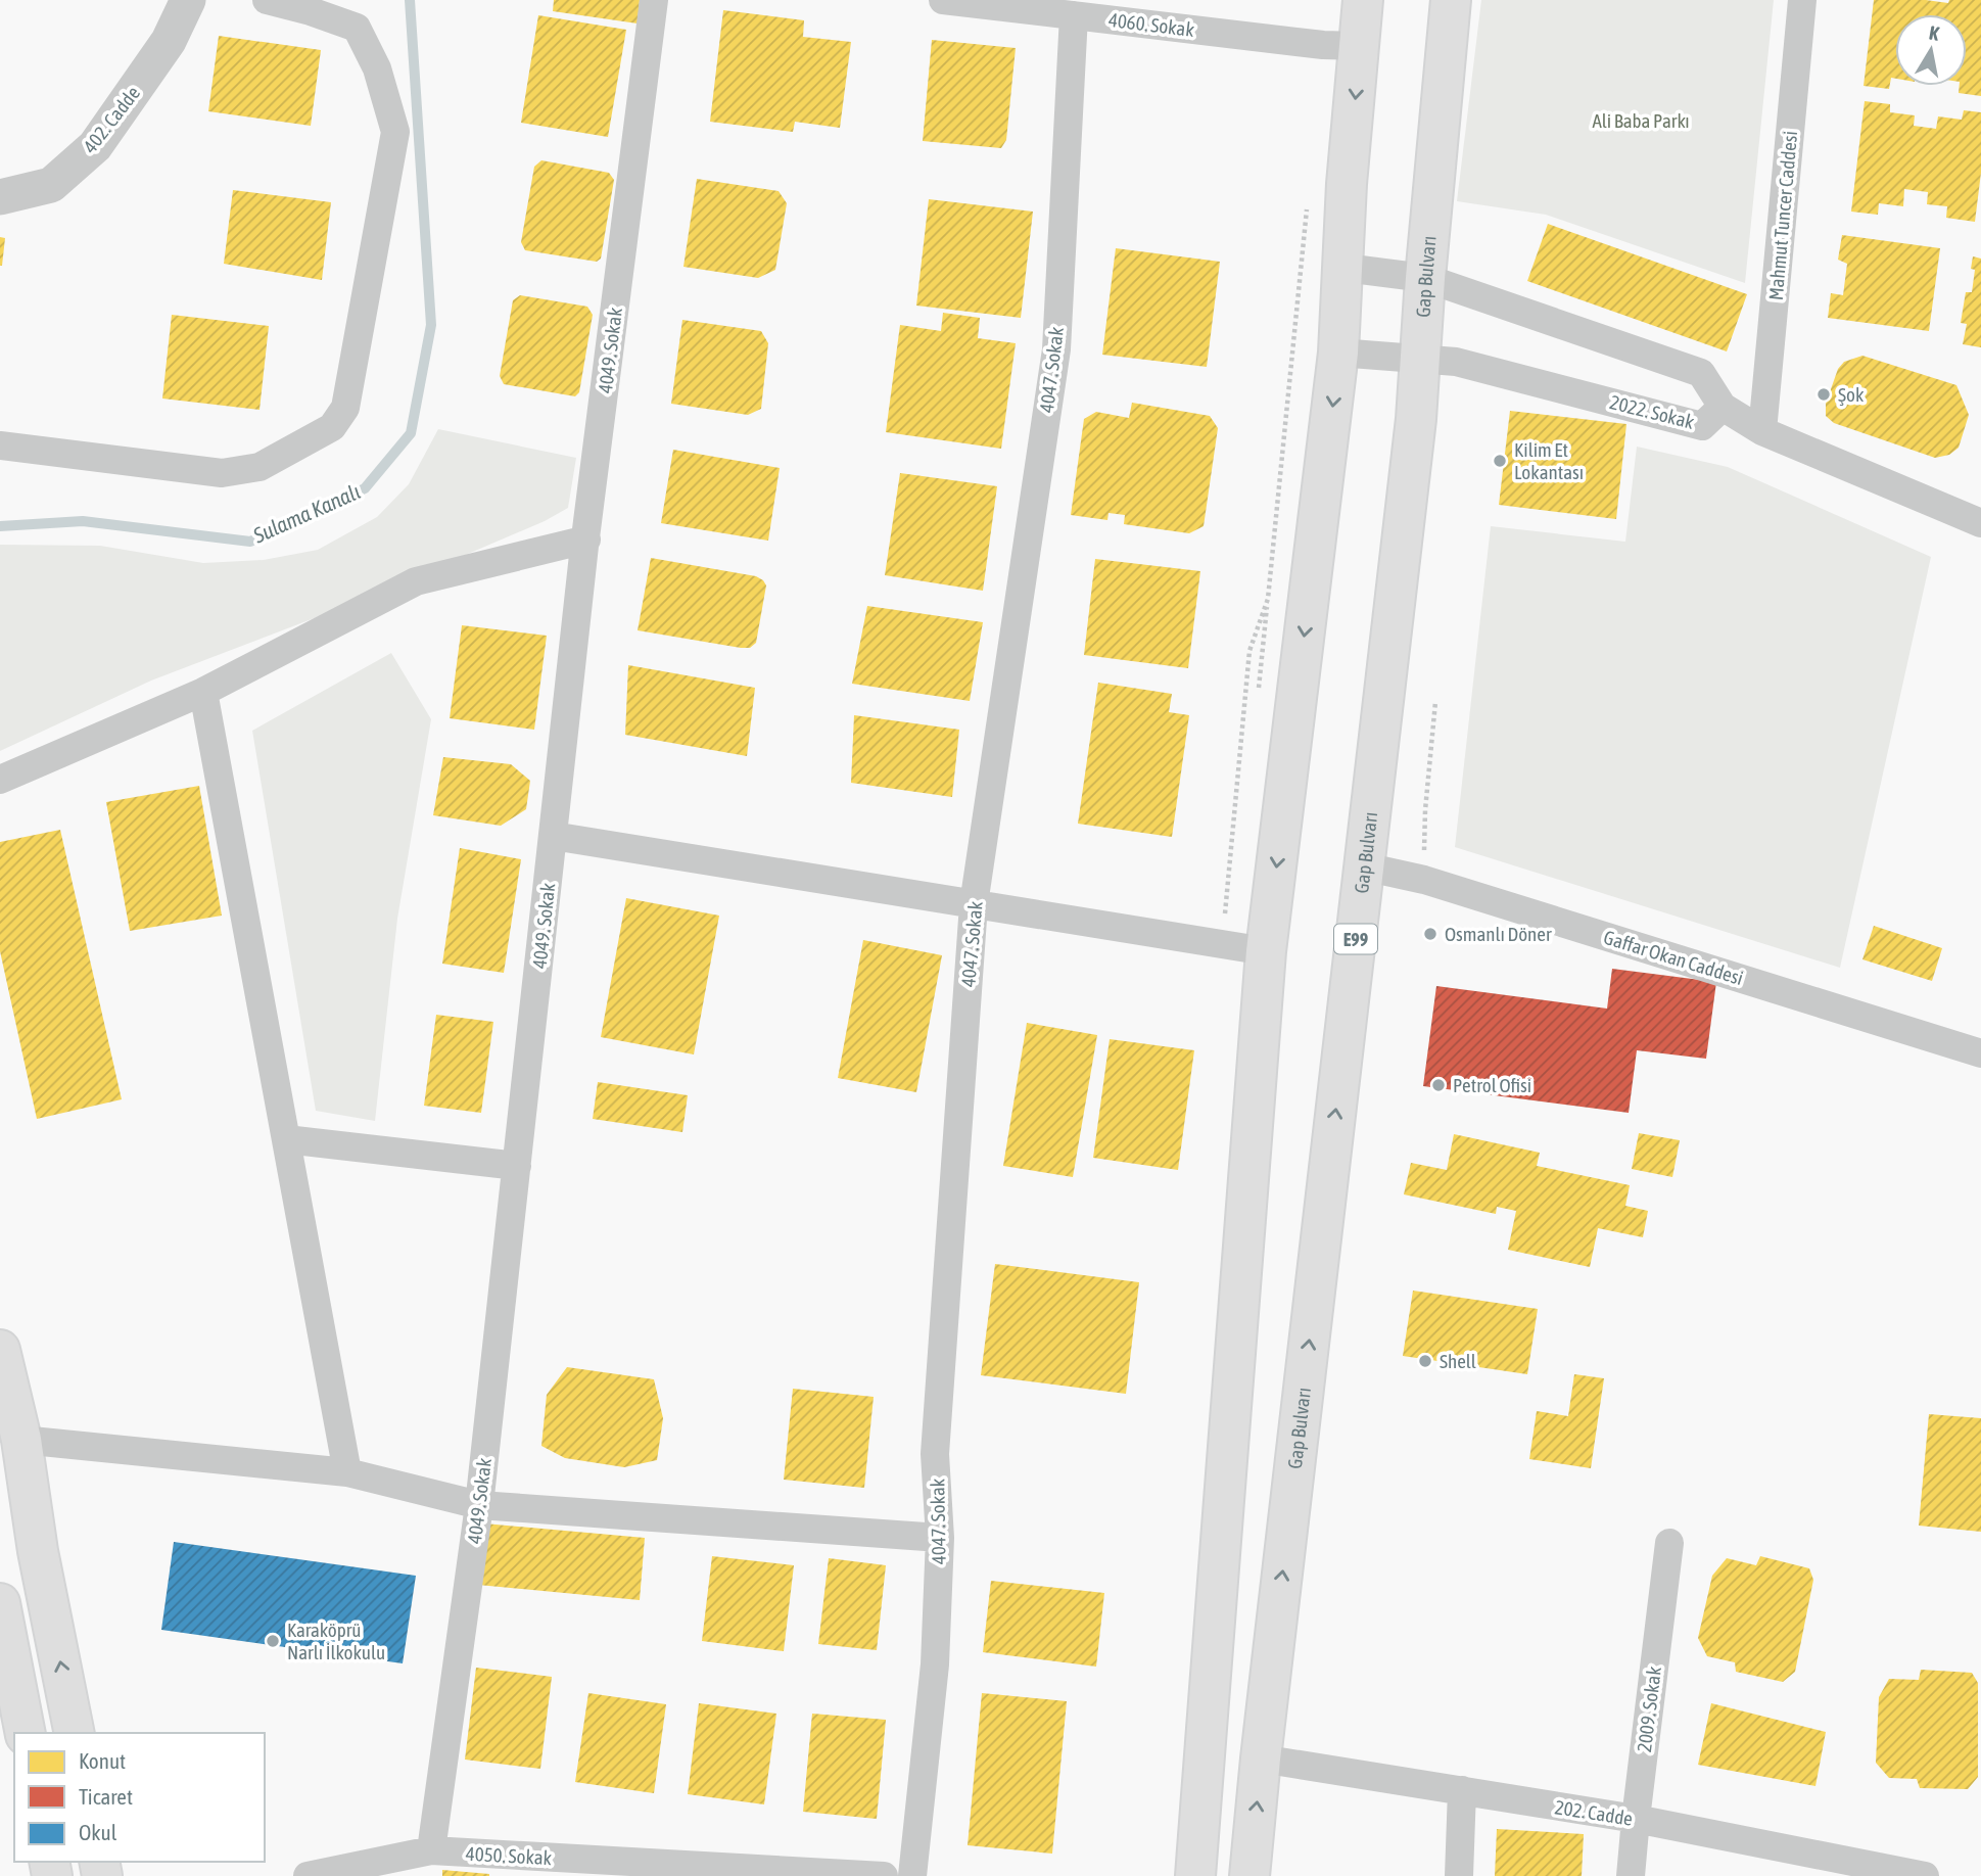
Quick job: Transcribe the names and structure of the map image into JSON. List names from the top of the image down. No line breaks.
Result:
{"streets":{"main road":["Gap Bulvarı","E99"],"street":["4060. Sokak","402. Cadde","Mahmut Tuncer Caddesi","4049. Sokak","4047. Sokak","2022. Sokak","Gaffar Okan Caddesi","2009. Sokak","202. Cadde","4050. Sokak"]},"crossings":[["4060. Sokak","4047. Sokak"],["Mahmut Tuncer Caddesi","2022. Sokak"],["Gap Bulvarı","2022. Sokak"],["Gap Bulvarı","Gaffar Okan Caddesi"],["Gap Bulvarı","202. Cadde"],["4049. Sokak","4050. Sokak"],["2009. Sokak","202. Cadde"]],"water":["Sulama Kanalı"],"parks":["Ali Baba Parkı"],"places":["Şok","Kilim Et Lokantası","Osmanlı Döner","Petrol Ofisi","Shell","Karaköprü Narlı İlkokulu"],"legend":["Konut","Ticaret","Okul"],"north":"top"}
